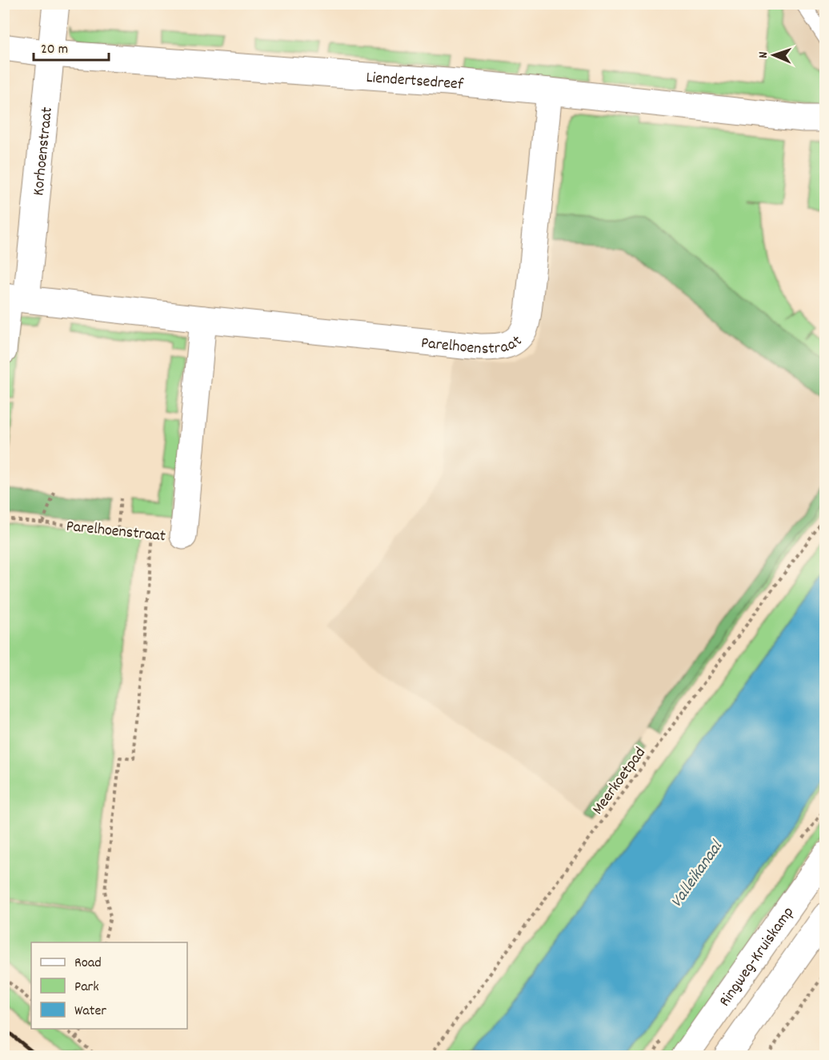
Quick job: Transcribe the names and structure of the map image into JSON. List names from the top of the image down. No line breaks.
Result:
{"streets":{"street":["Liendertsedreef","Korhoenstraat","Parelhoenstraat","Ringweg-Kruiskamp"],"path":["Meerkoetpad"]},"crossings":[["Liendertsedreef","Korhoenstraat"],["Liendertsedreef","Parelhoenstraat"],["Korhoenstraat","Parelhoenstraat"]],"water":["Valleikanaal"],"legend":["Road","Park","Water"],"scale_bar":"20 m","north":"left"}
